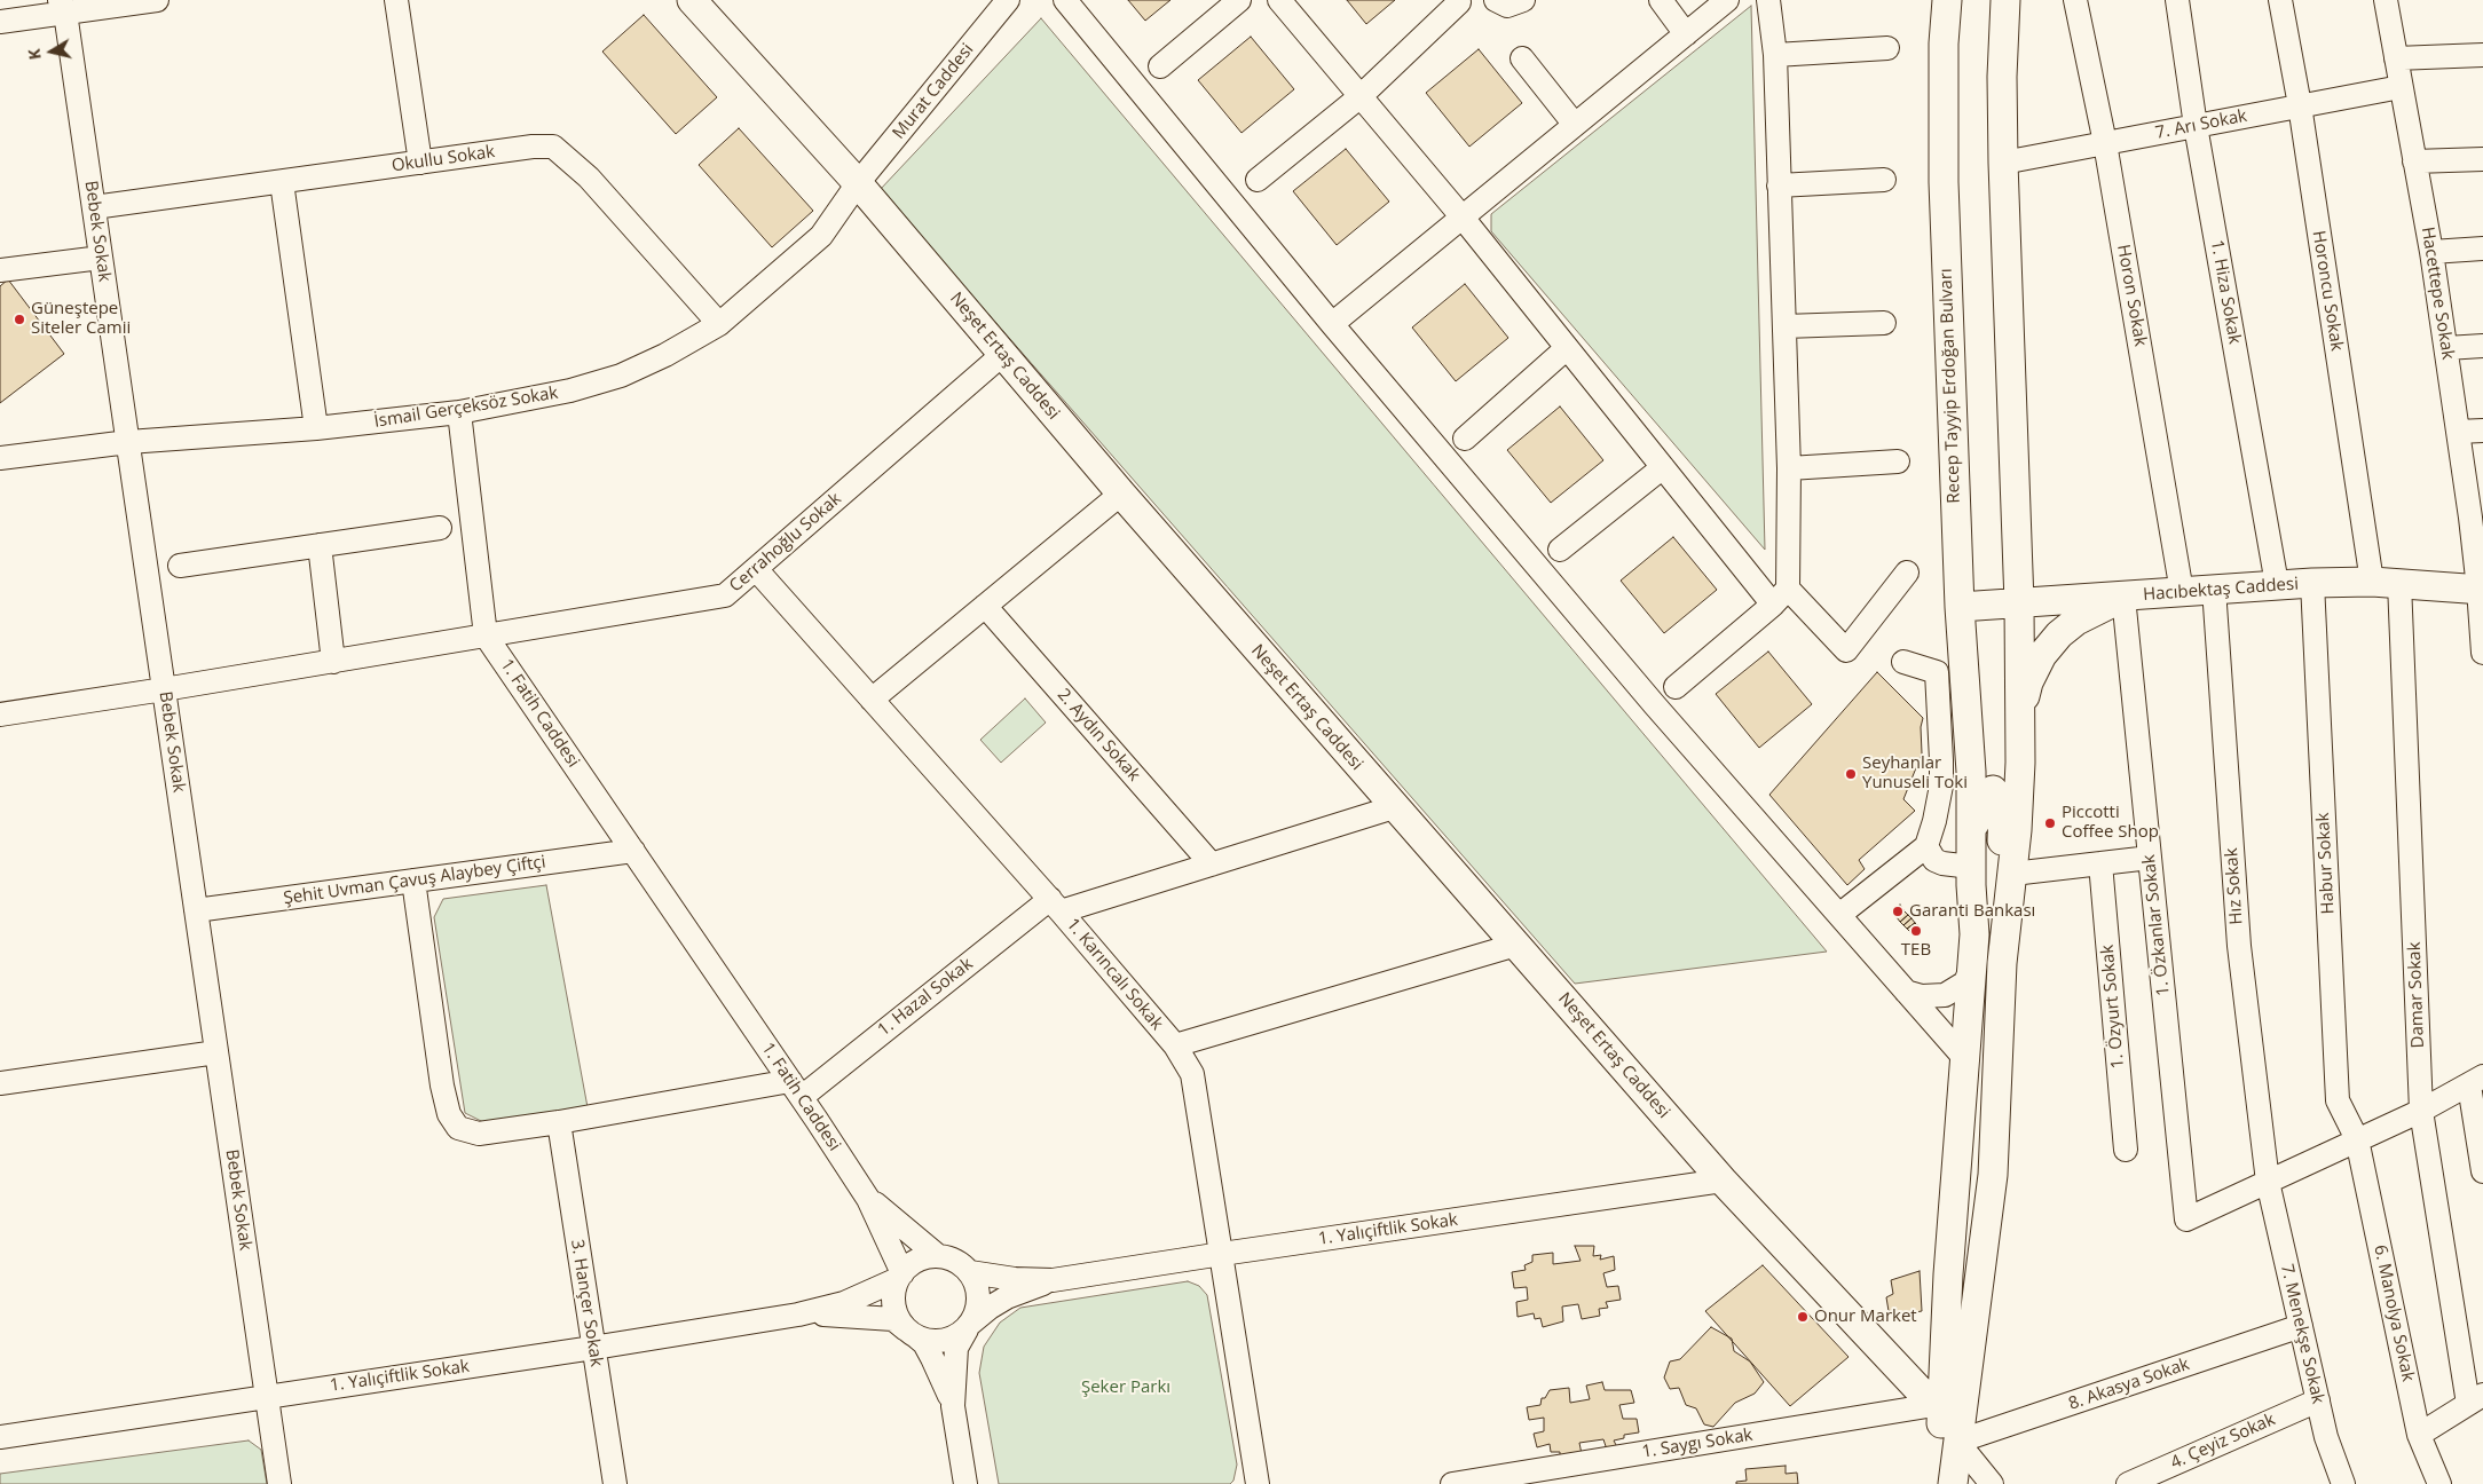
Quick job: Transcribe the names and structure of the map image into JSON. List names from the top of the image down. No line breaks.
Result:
{"streets":{"main road":["Neşet Ertaş Caddesi","Recep Tayyip Erdoğan Bulvarı","Hacıbektaş Caddesi"],"street":["Murat Caddesi","7. Arı Sokak","Okullu Sokak","Bebek Sokak","Horoncu Sokak","1. Hiza Sokak","Hacettepe Sokak","Horon Sokak","İsmail Gerçeksöz Sokak","Cerrahoğlu Sokak","1. Fatih Caddesi","2. Aydın Sokak","Habur Sokak","Şehit Uvman Çavuş Alaybey Çiftçi","Hız Sokak","1. Özkanlar Sokak","1. Karıncalı Sokak","Damar Sokak","1. Hazal Sokak","1. Özyurt Sokak","1. Yalıçiftlik Sokak","3. Hançer Sokak","6. Manolya Sokak","7. Menekşe Sokak","8. Akasya Sokak","4. Çeyiz Sokak","1. Saygı Sokak"]},"crossings":[["Murat Caddesi","Neşet Ertaş Caddesi"],["Murat Caddesi","İsmail Gerçeksöz Sokak"],["7. Arı Sokak","Horoncu Sokak"],["7. Arı Sokak","1. Hiza Sokak"],["7. Arı Sokak","Hacettepe Sokak"],["7. Arı Sokak","Horon Sokak"],["Okullu Sokak","Bebek Sokak"],["Okullu Sokak","İsmail Gerçeksöz Sokak"],["Bebek Sokak","İsmail Gerçeksöz Sokak"],["Bebek Sokak","Şehit Uvman Çavuş Alaybey Çiftçi"],["Bebek Sokak","1. Yalıçiftlik Sokak"],["Horoncu Sokak","Hacıbektaş Caddesi"],["Horoncu Sokak","Damar Sokak"],["1. Hiza Sokak","Hacıbektaş Caddesi"],["Hacettepe Sokak","Hacıbektaş Caddesi"],["Horon Sokak","Hacıbektaş Caddesi"],["Neşet Ertaş Caddesi","Recep Tayyip Erdoğan Bulvarı"],["Neşet Ertaş Caddesi","İsmail Gerçeksöz Sokak"],["Neşet Ertaş Caddesi","Cerrahoğlu Sokak"],["Neşet Ertaş Caddesi","1. Yalıçiftlik Sokak"],["Neşet Ertaş Caddesi","1. Saygı Sokak"],["Recep Tayyip Erdoğan Bulvarı","Hacıbektaş Caddesi"],["Recep Tayyip Erdoğan Bulvarı","1. Saygı Sokak"],["Cerrahoğlu Sokak","1. Fatih Caddesi"],["Cerrahoğlu Sokak","1. Karıncalı Sokak"],["Hacıbektaş Caddesi","Habur Sokak"],["Hacıbektaş Caddesi","Hız Sokak"],["Hacıbektaş Caddesi","1. Özkanlar Sokak"],["Hacıbektaş Caddesi","Damar Sokak"],["1. Fatih Caddesi","Şehit Uvman Çavuş Alaybey Çiftçi"],["1. Fatih Caddesi","1. Hazal Sokak"],["Habur Sokak","6. Manolya Sokak"],["Hız Sokak","1. Özkanlar Sokak"],["Hız Sokak","7. Menekşe Sokak"],["1. Özkanlar Sokak","7. Menekşe Sokak"],["1. Karıncalı Sokak","1. Hazal Sokak"],["1. Karıncalı Sokak","1. Yalıçiftlik Sokak"],["Damar Sokak","6. Manolya Sokak"],["1. Yalıçiftlik Sokak","3. Hançer Sokak"],["7. Menekşe Sokak","8. Akasya Sokak"],["7. Menekşe Sokak","4. Çeyiz Sokak"]],"parks":["Şeker Parkı"],"places":["Güneştepe Siteler Camii","Seyhanlar Yunuseli Toki","Piccotti Coffee Shop","Garanti Bankası","TEB","Onur Market"],"north":"left"}
